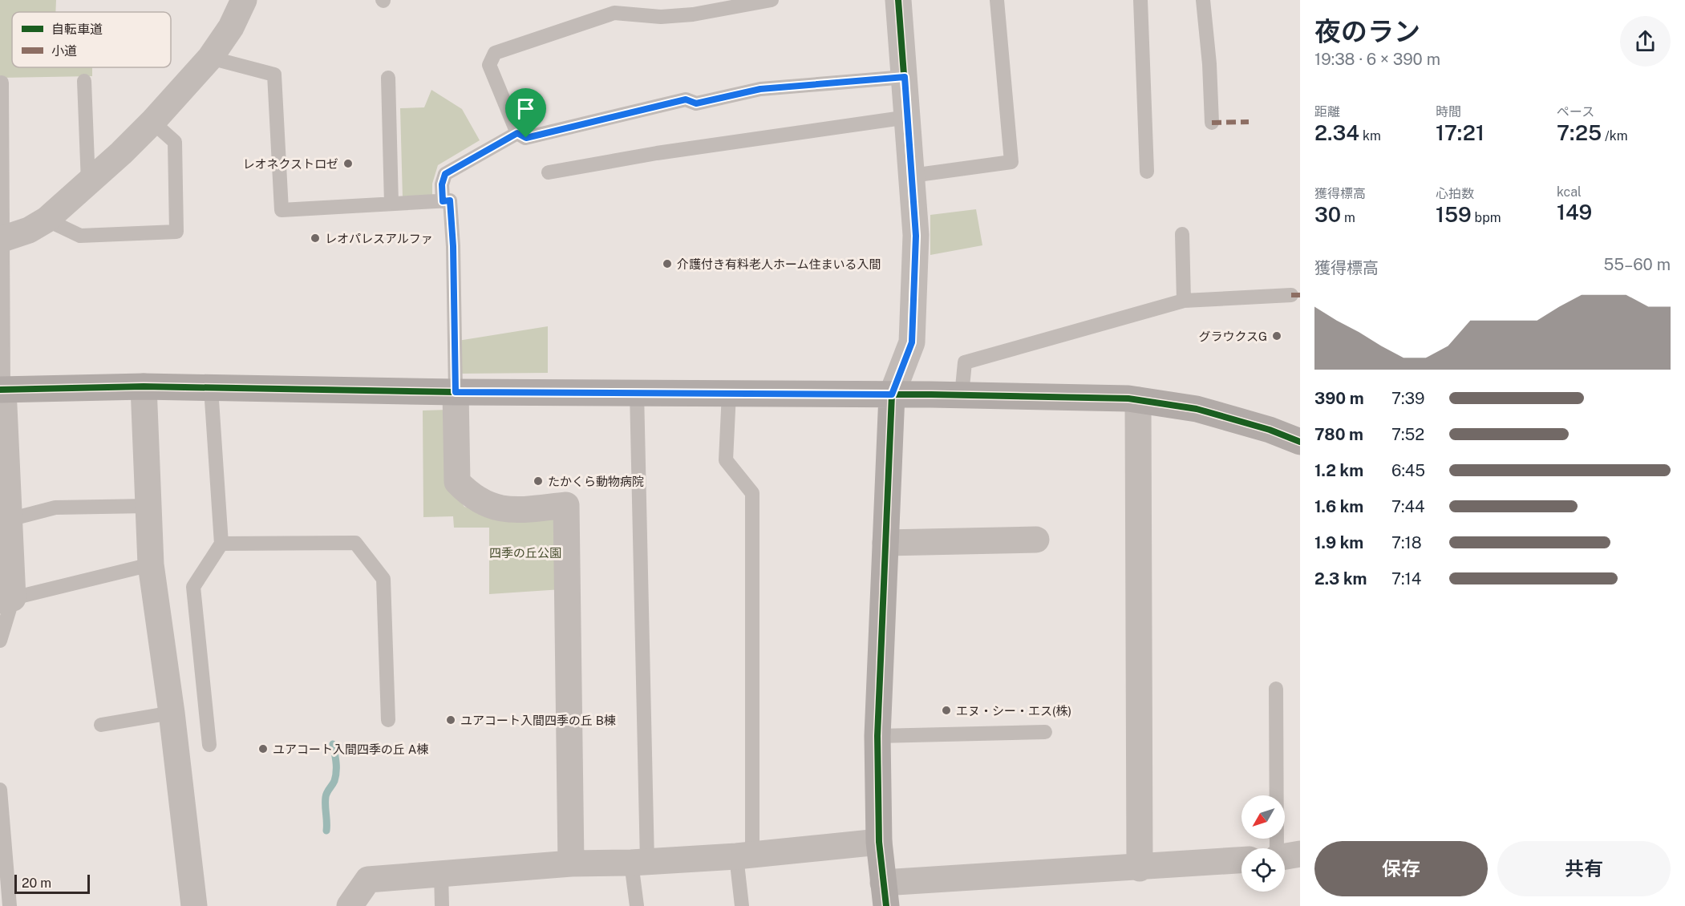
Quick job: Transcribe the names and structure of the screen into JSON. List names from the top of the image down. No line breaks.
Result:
{"parks":["四季の丘公園"],"places":["レオネクストロゼ","レオパレスアルファ","介護付き有料老人ホーム住まいる入間","グラウクスG","たかくら動物病院","エヌ・シー・エス(株)","ユアコート入間四季の丘 B棟","ユアコート入間四季の丘 A棟"],"legend":["自転車道","小道"],"scale_bar":"20 m","north":"bottom left","page":{"heading":["夜のラン","19:38 · 6 × 390 m"],"stats":[["距離","2.34 km"],["時間","17:21"],["ペース","7:25 /km"],["獲得標高","30 m"],["心拍数","159 bpm"],["kcal","149"]],"chart":["獲得標高","55–60 m"],"list":[{"name":"390 m","note":"7:39"},{"name":"780 m","note":"7:52"},{"name":"1.2 km","note":"6:45"},{"name":"1.6 km","note":"7:44"},{"name":"1.9 km","note":"7:18"},{"name":"2.3 km","note":"7:14"}],"buttons":["保存","共有"],"scale":"20 m"}}
